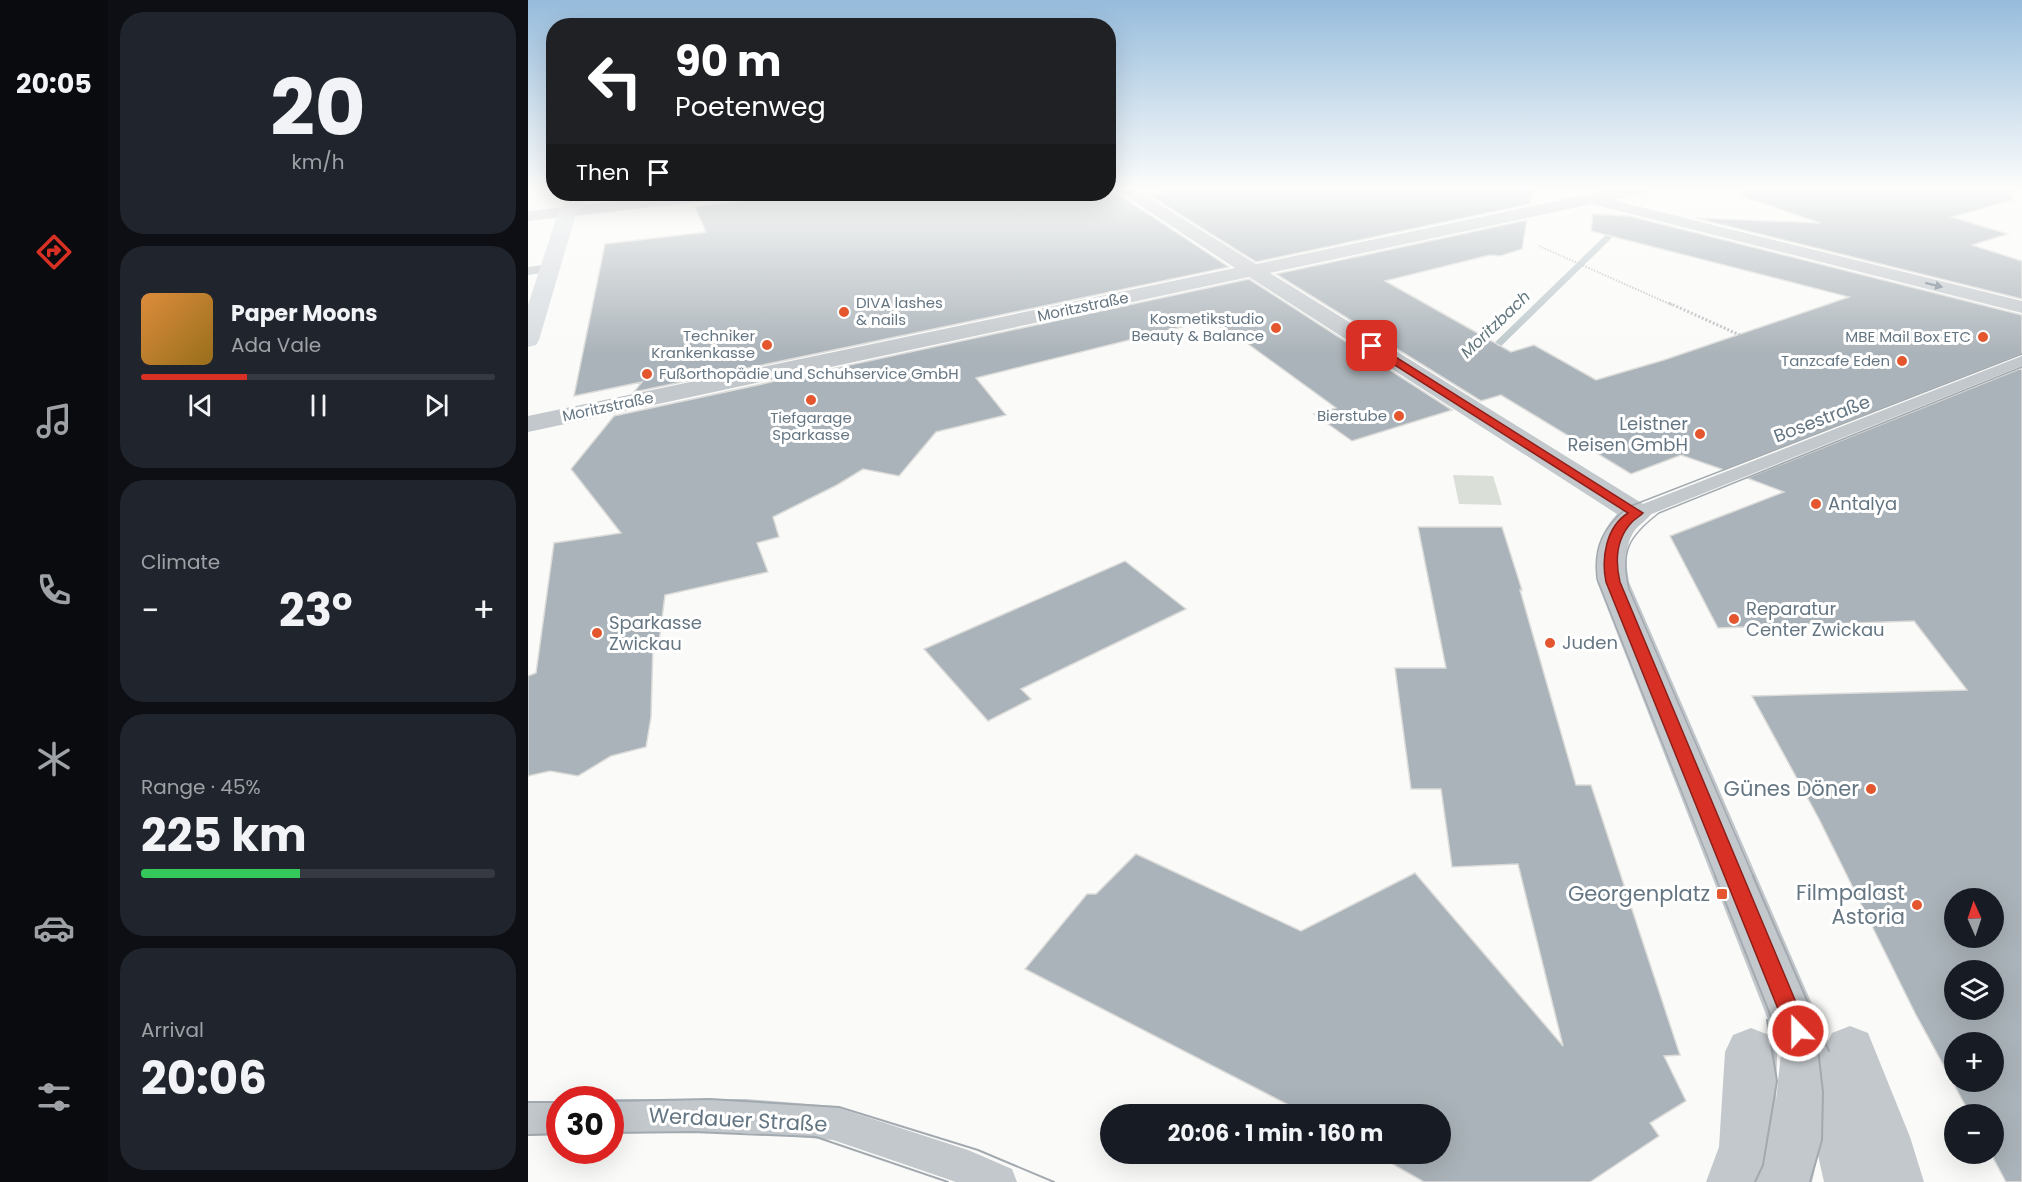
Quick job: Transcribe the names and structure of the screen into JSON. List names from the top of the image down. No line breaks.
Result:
{"streets":{"street":["Moritzstraße"],"lane":["Bosestraße","Werdauer Straße"]},"water":["Moritzbach"],"places":{"other":["DIVA lashes & nails","Kosmetikstudio Beauty & Balance","MBE Mail Box ETC","Techniker Krankenkasse","Tanzcafe Eden","Fußorthopädie und Schuhservice GmbH","Tiefgarage Sparkasse","Bierstube","Leistner Reisen GmbH","Antalya","Reparatur Center Zwickau","Sparkasse Zwickau","Juden","Günes Döner","Filmpalast Astoria"],"transit":["Georgenplatz"]},"north":"top","page":{"tabs":"20:05","tile":[["20","km/h"],"Climate",["Range · 45%","225 km"],["Arrival","20:06"]],"turn":["90 m","Poetenweg"],"then":"Then","song":["Paper Moons","Ada Vale"],"heat":["−","23°","+"],"map_buttons":["+","−"],"limit":"30","trip":"20:06 · 1 min · 160 m"}}
